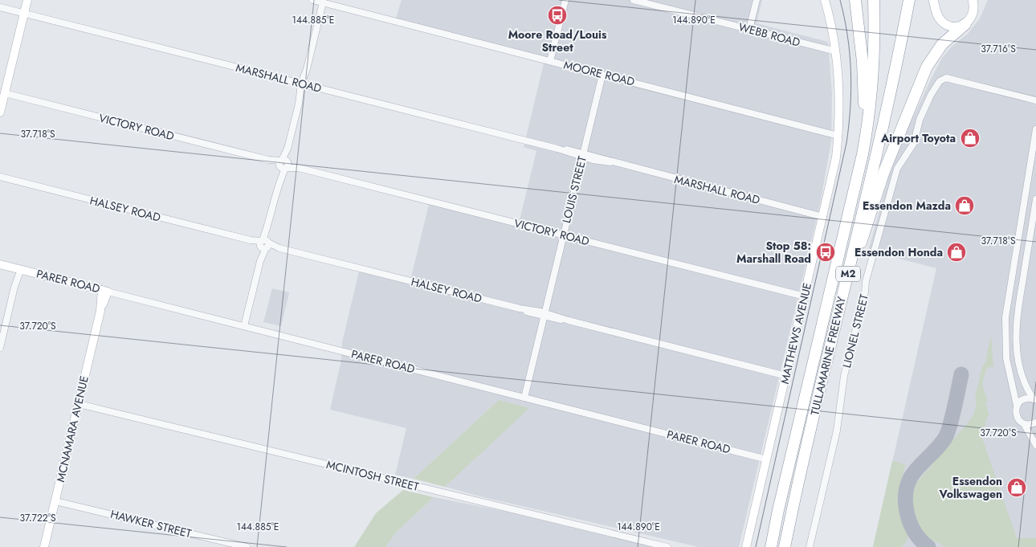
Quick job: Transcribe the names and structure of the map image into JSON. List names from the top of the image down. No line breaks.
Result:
{"streets":{"highway":["M2","TULLAMARINE FREEWAY"],"main road":["PARER ROAD","MATTHEWS AVENUE","MCNAMARA AVENUE"],"street":["WEBB ROAD","MOORE ROAD","MARSHALL ROAD","VICTORY ROAD","LOUIS STREET","HALSEY ROAD","LIONEL STREET","MCINTOSH STREET","HAWKER STREET"]},"crossings":[["WEBB ROAD","MATTHEWS AVENUE"],["MOORE ROAD","LOUIS STREET"],["MOORE ROAD","MATTHEWS AVENUE"],["MARSHALL ROAD","LOUIS STREET"],["MARSHALL ROAD","MATTHEWS AVENUE"],["VICTORY ROAD","LOUIS STREET"],["VICTORY ROAD","MATTHEWS AVENUE"],["LOUIS STREET","HALSEY ROAD"],["LOUIS STREET","PARER ROAD"],["HALSEY ROAD","MATTHEWS AVENUE"],["PARER ROAD","MATTHEWS AVENUE"],["PARER ROAD","MCNAMARA AVENUE"],["MCNAMARA AVENUE","MCINTOSH STREET"],["MCNAMARA AVENUE","HAWKER STREET"]],"places":{"bus stop":["Moore Road/Louis Street","Stop 58: Marshall Road"],"shop":["Airport Toyota","Essendon Mazda","Essendon Honda","Essendon Volkswagen"]},"coordinates":["144.885°E","144.890°E","37.716°S","37.718°S","37.720°S","37.722°S"]}
